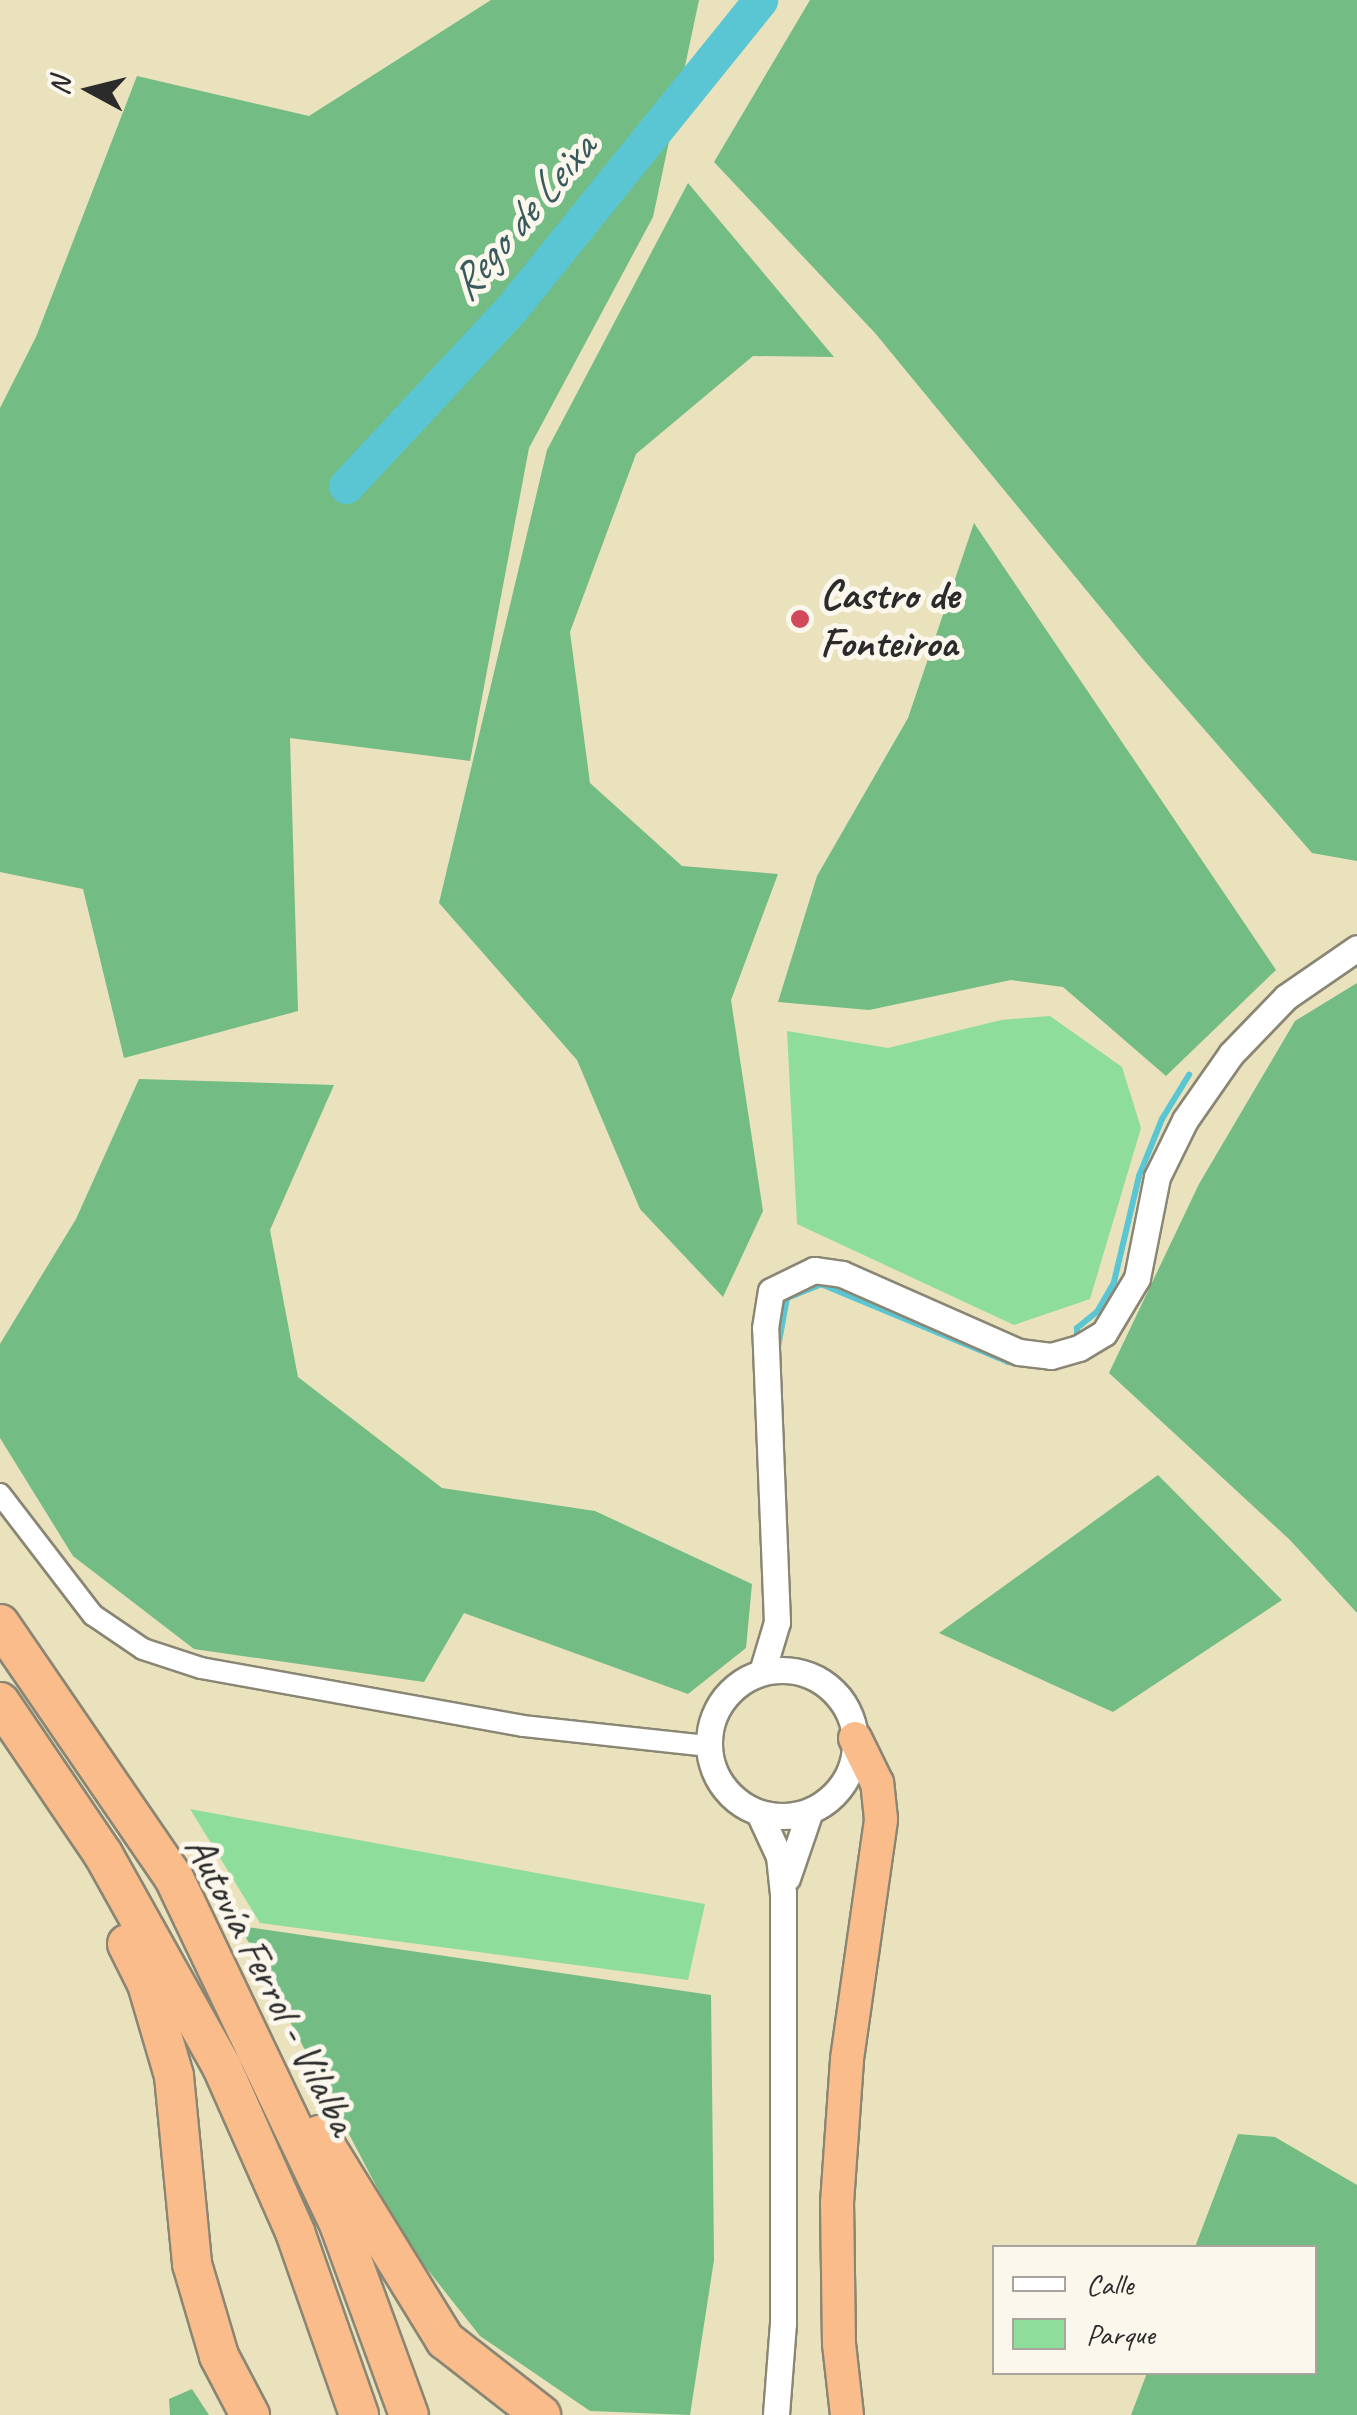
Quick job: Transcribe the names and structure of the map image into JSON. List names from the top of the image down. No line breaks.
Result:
{"streets":{"highway":["Autovía Ferrol - Vilalba"]},"water":["Rego de Leixa"],"places":["Castro de Fonteiroa"],"legend":["Calle","Parque"],"north":"left"}
